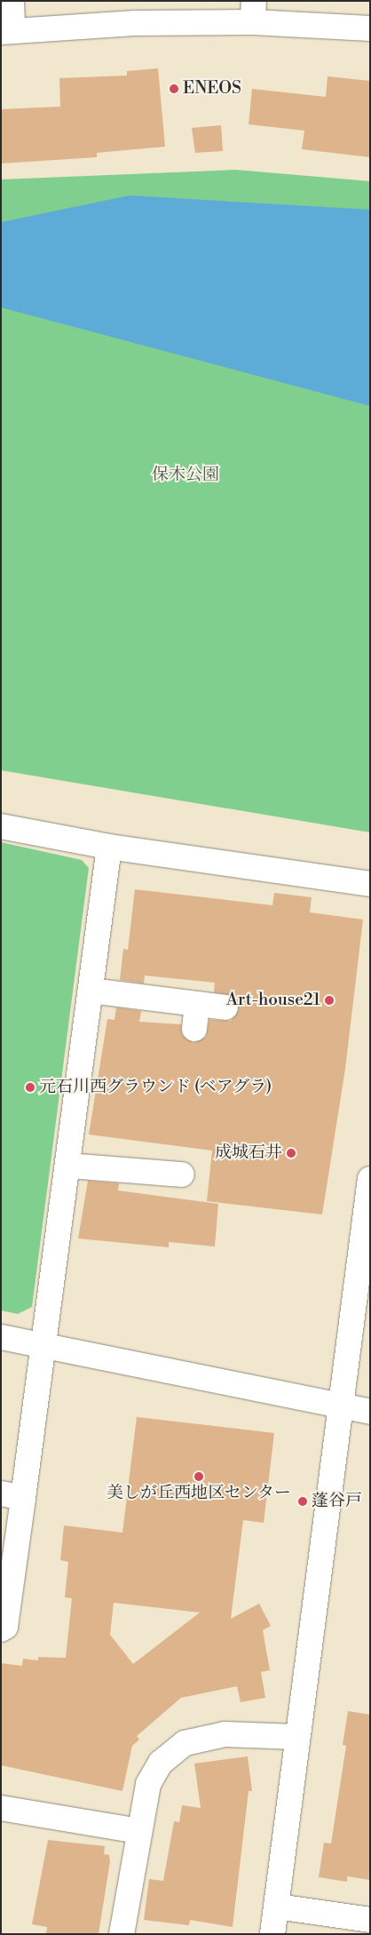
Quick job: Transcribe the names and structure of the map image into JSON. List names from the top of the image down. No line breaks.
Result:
{"parks":["保木公園"],"places":["ENEOS","Art-house21","元石川西グラウンド (ベアグラ)","成城石井","美しが丘西地区センター","蓬谷戸"]}
